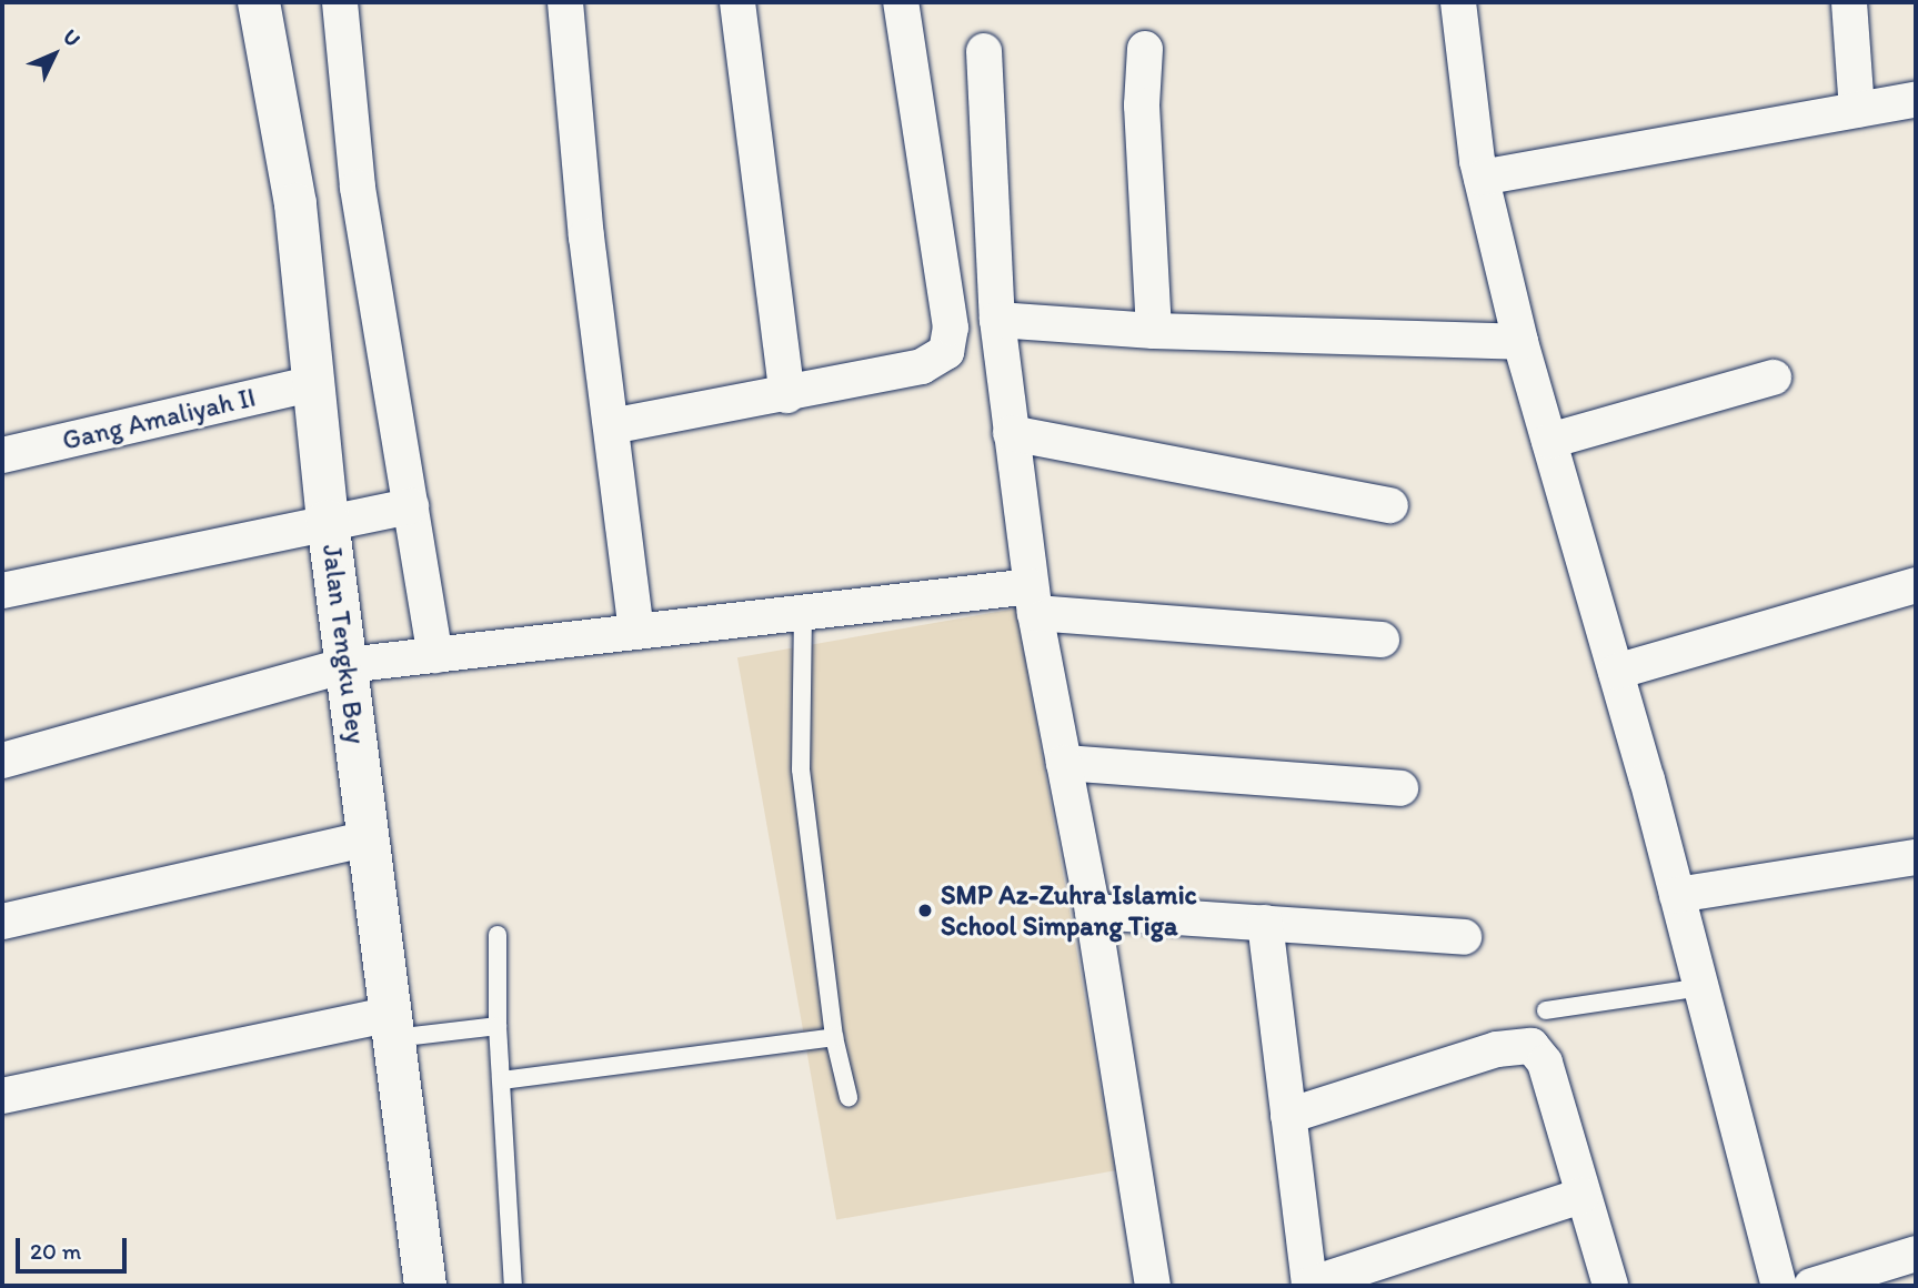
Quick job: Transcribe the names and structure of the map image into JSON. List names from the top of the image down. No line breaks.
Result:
{"streets":{"main road":["Jalan Tengku Bey"],"street":["Gang Amaliyah II"]},"crossings":[["Gang Amaliyah II","Jalan Tengku Bey"]],"places":["SMP Az-Zuhra Islamic School Simpang Tiga"],"scale_bar":"20 m","north":"top right"}
